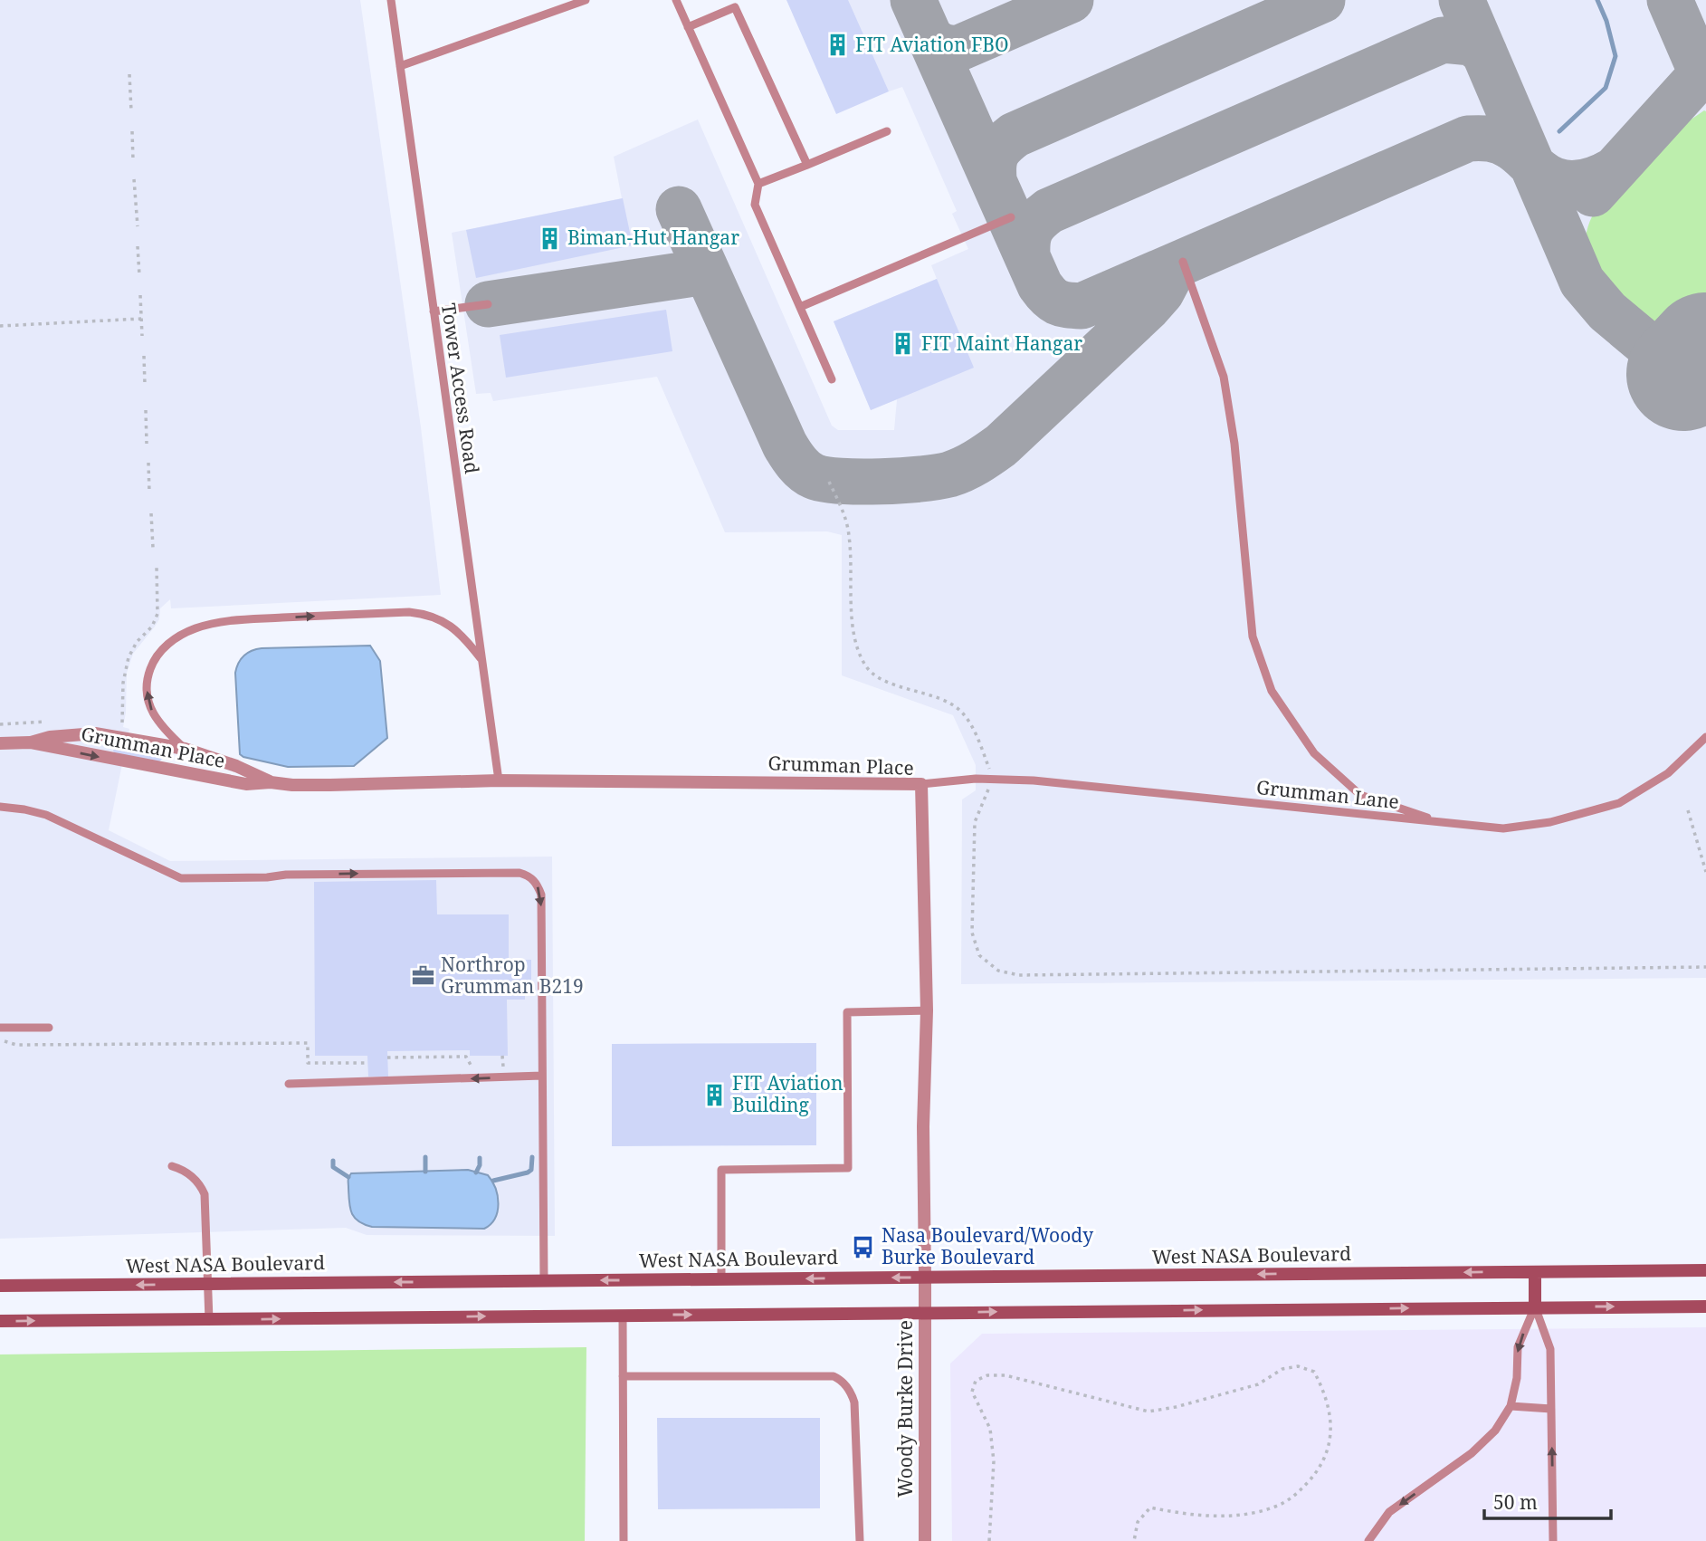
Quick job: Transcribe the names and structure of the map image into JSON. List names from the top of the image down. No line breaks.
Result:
{"streets":{"main road":["West NASA Boulevard"],"street":["Grumman Place","Woody Burke Drive"],"lane":["Tower Access Road","Grumman Lane"]},"crossings":[["Tower Access Road","Grumman Place"],["Grumman Place","Grumman Lane"],["Grumman Place","West NASA Boulevard"],["Grumman Place","Woody Burke Drive"],["West NASA Boulevard","Woody Burke Drive"]],"places":{"building":["FIT Aviation FBO","Biman-Hut Hangar","FIT Maint Hangar","FIT Aviation Building"],"office":["Northrop Grumman B219"],"bus stop":["Nasa Boulevard/Woody Burke Boulevard"]},"scale_bar":"50 m"}
